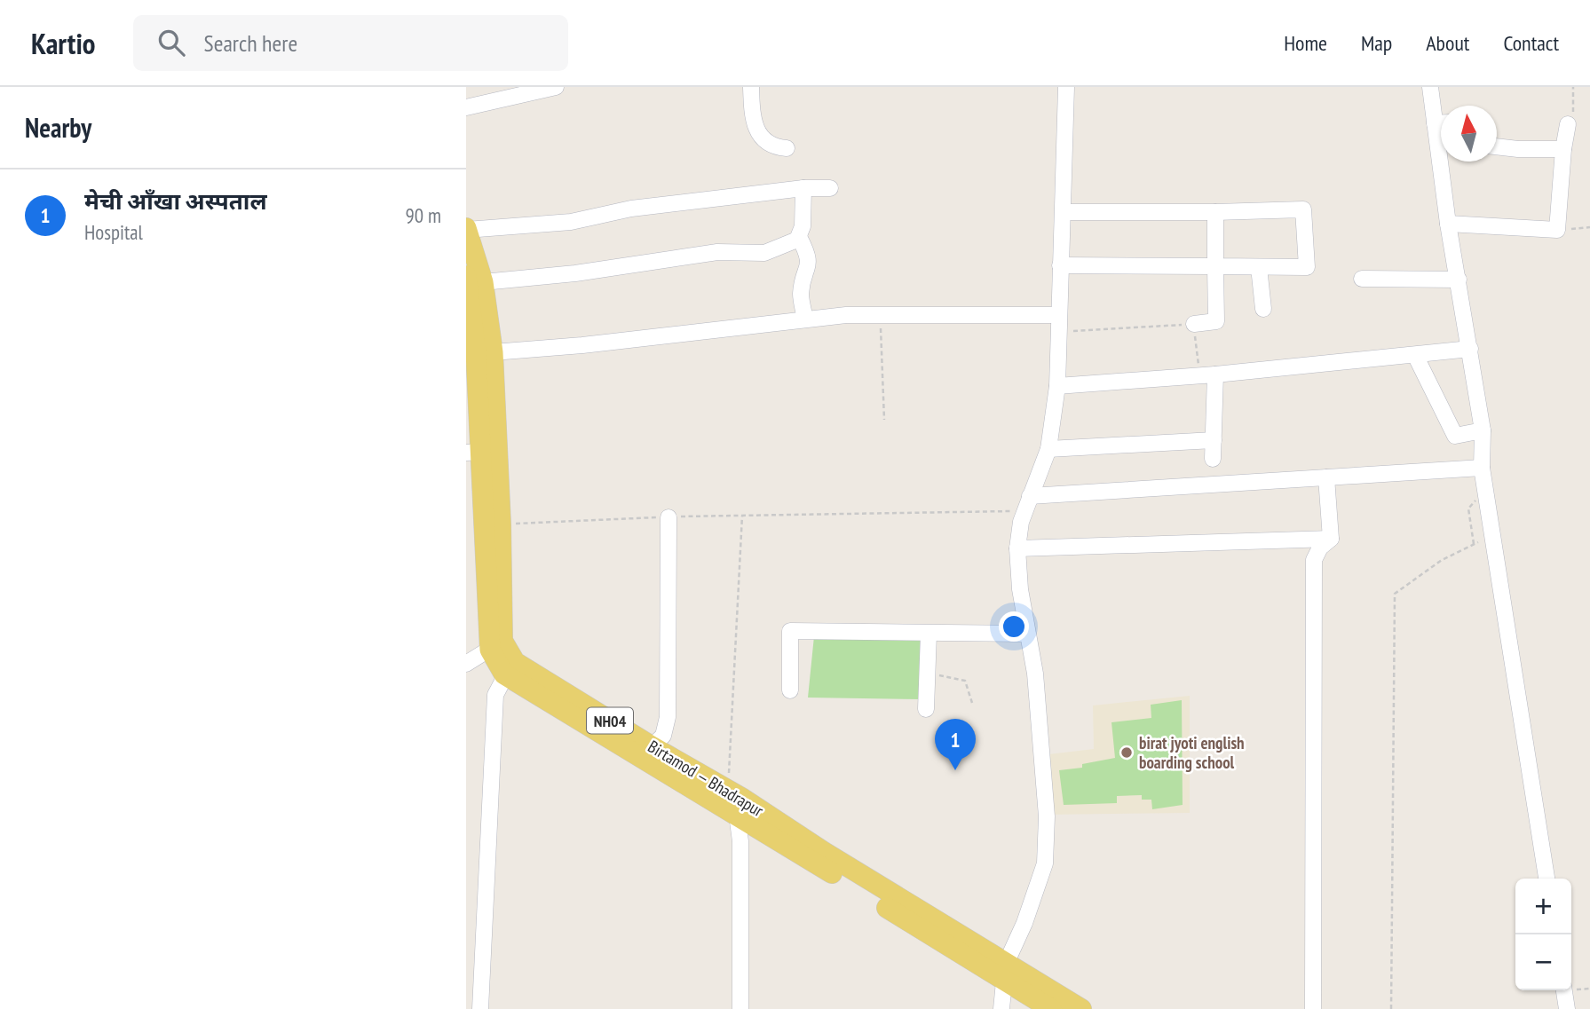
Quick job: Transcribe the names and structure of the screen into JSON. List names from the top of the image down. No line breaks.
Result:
{"streets":{"main road":["NH04","Birtamod — Bhadrapur"]},"places":["birat jyoti english boarding school"],"north":"top","page":{"header":"Kartio","search":"Search here","nav":["Home","Map","About","Contact"],"heading":"Nearby","list":[{"mark":"1","name":"मेची आँखा अस्पताल","note":"Hospital","value":"90 m"}],"pins":"1","map_buttons":["+","−"]}}
